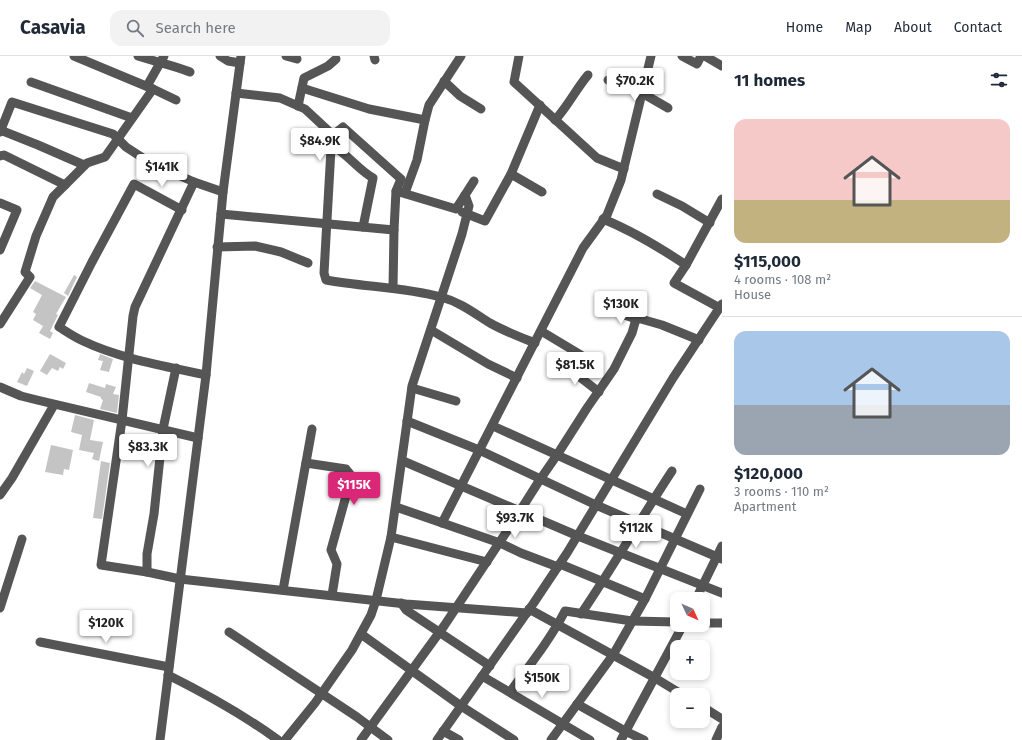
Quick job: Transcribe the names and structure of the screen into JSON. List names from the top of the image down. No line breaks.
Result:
{"north":"bottom right","page":{"header":"Casavia","search":"Search here","nav":["Home","Map","About","Contact"],"heading":"11 homes","price":["$70.2K","$84.9K","$141K","$130K","$81.5K","$83.3K","$115K","$93.7K","$112K","$120K","$150K"],"list":[{"name":"$115,000","note":"4 rooms · 108 m² · House"},{"name":"$120,000","note":"3 rooms · 110 m² · Apartment"}],"map_buttons":["+","−"]}}
